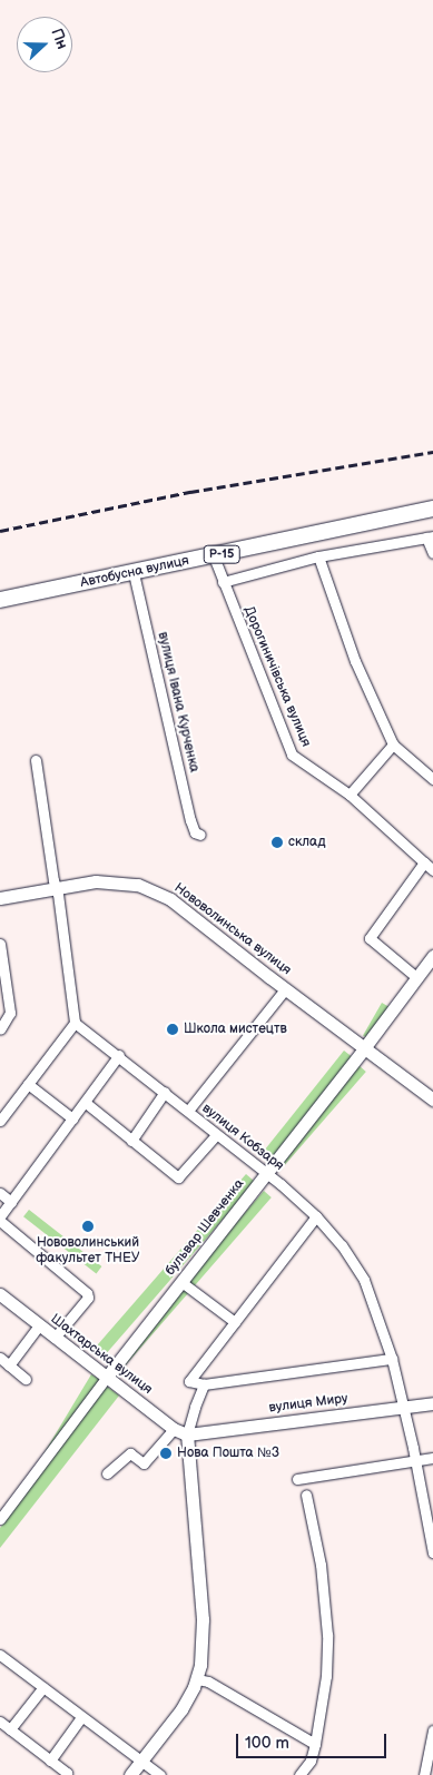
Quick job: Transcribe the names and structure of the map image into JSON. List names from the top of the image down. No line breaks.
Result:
{"streets":{"main road":["Р-15","Автобусна вулиця"],"street":["Дорогиничівська вулиця","вулиця Івана Курченка","Нововолинська вулиця","вулиця Кобзаря","бульвар Шевченка","Шахтарська вулиця","вулиця Миру"]},"crossings":[["Автобусна вулиця","Дорогиничівська вулиця"],["Автобусна вулиця","вулиця Івана Курченка"],["Нововолинська вулиця","бульвар Шевченка"],["вулиця Кобзаря","бульвар Шевченка"],["вулиця Кобзаря","вулиця Миру"],["бульвар Шевченка","Шахтарська вулиця"],["Шахтарська вулиця","вулиця Миру"]],"places":["склад","Школа мистецтв","Нововолинський факультет ТНЕУ","Нова Пошта №3"],"scale_bar":"100 m","north":"right"}
